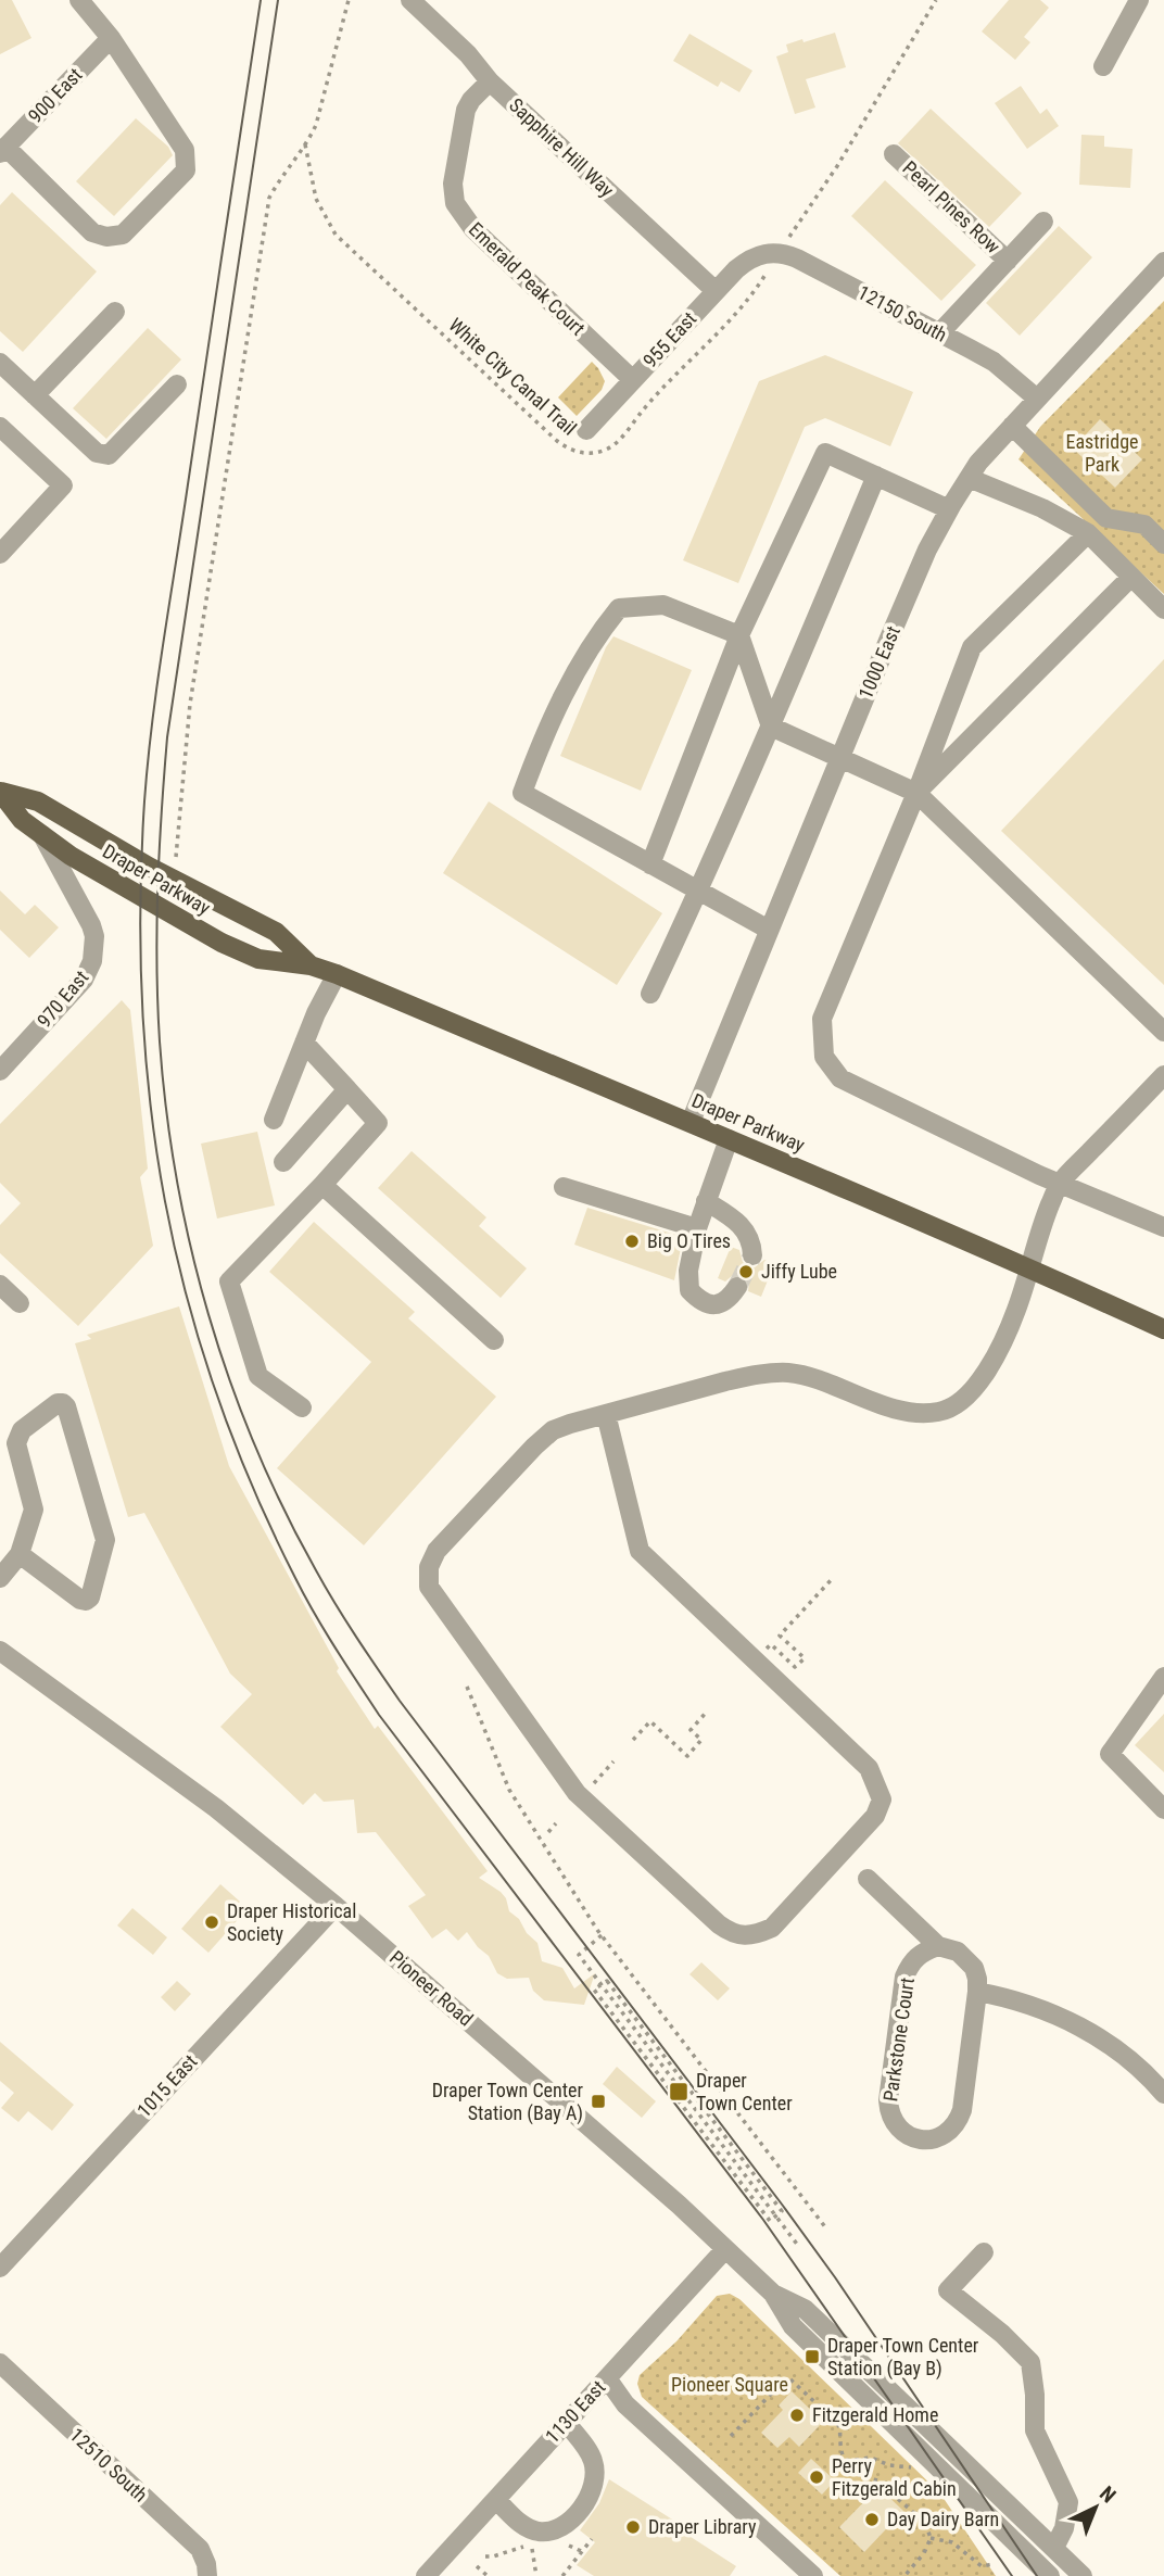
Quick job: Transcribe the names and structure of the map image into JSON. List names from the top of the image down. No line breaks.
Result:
{"streets":{"main road":["Draper Parkway"],"street":["900 East","Sapphire Hill Way","Pearl Pines Row","Emerald Peak Court","12150 South","955 East","1000 East","970 East","Pioneer Road","Parkstone Court","1015 East","1130 East","12510 South"],"path":["White City Canal Trail"]},"crossings":[["Sapphire Hill Way","Emerald Peak Court"],["Sapphire Hill Way","955 East"],["Emerald Peak Court","955 East"],["12150 South","955 East"],["12150 South","White City Canal Trail"],["12150 South","1000 East"],["1000 East","Draper Parkway"],["Draper Parkway","970 East"],["Pioneer Road","1015 East"],["Pioneer Road","1130 East"]],"parks":["Eastridge Park","Pioneer Square"],"places":{"other":["Big O Tires","Jiffy Lube","Draper Historical Society","Fitzgerald Home","Perry Fitzgerald Cabin","Day Dairy Barn","Draper Library"],"transit":["Draper Town Center","Draper Town Center Station (Bay A)","Draper Town Center Station (Bay B)"]},"north":"top right"}
